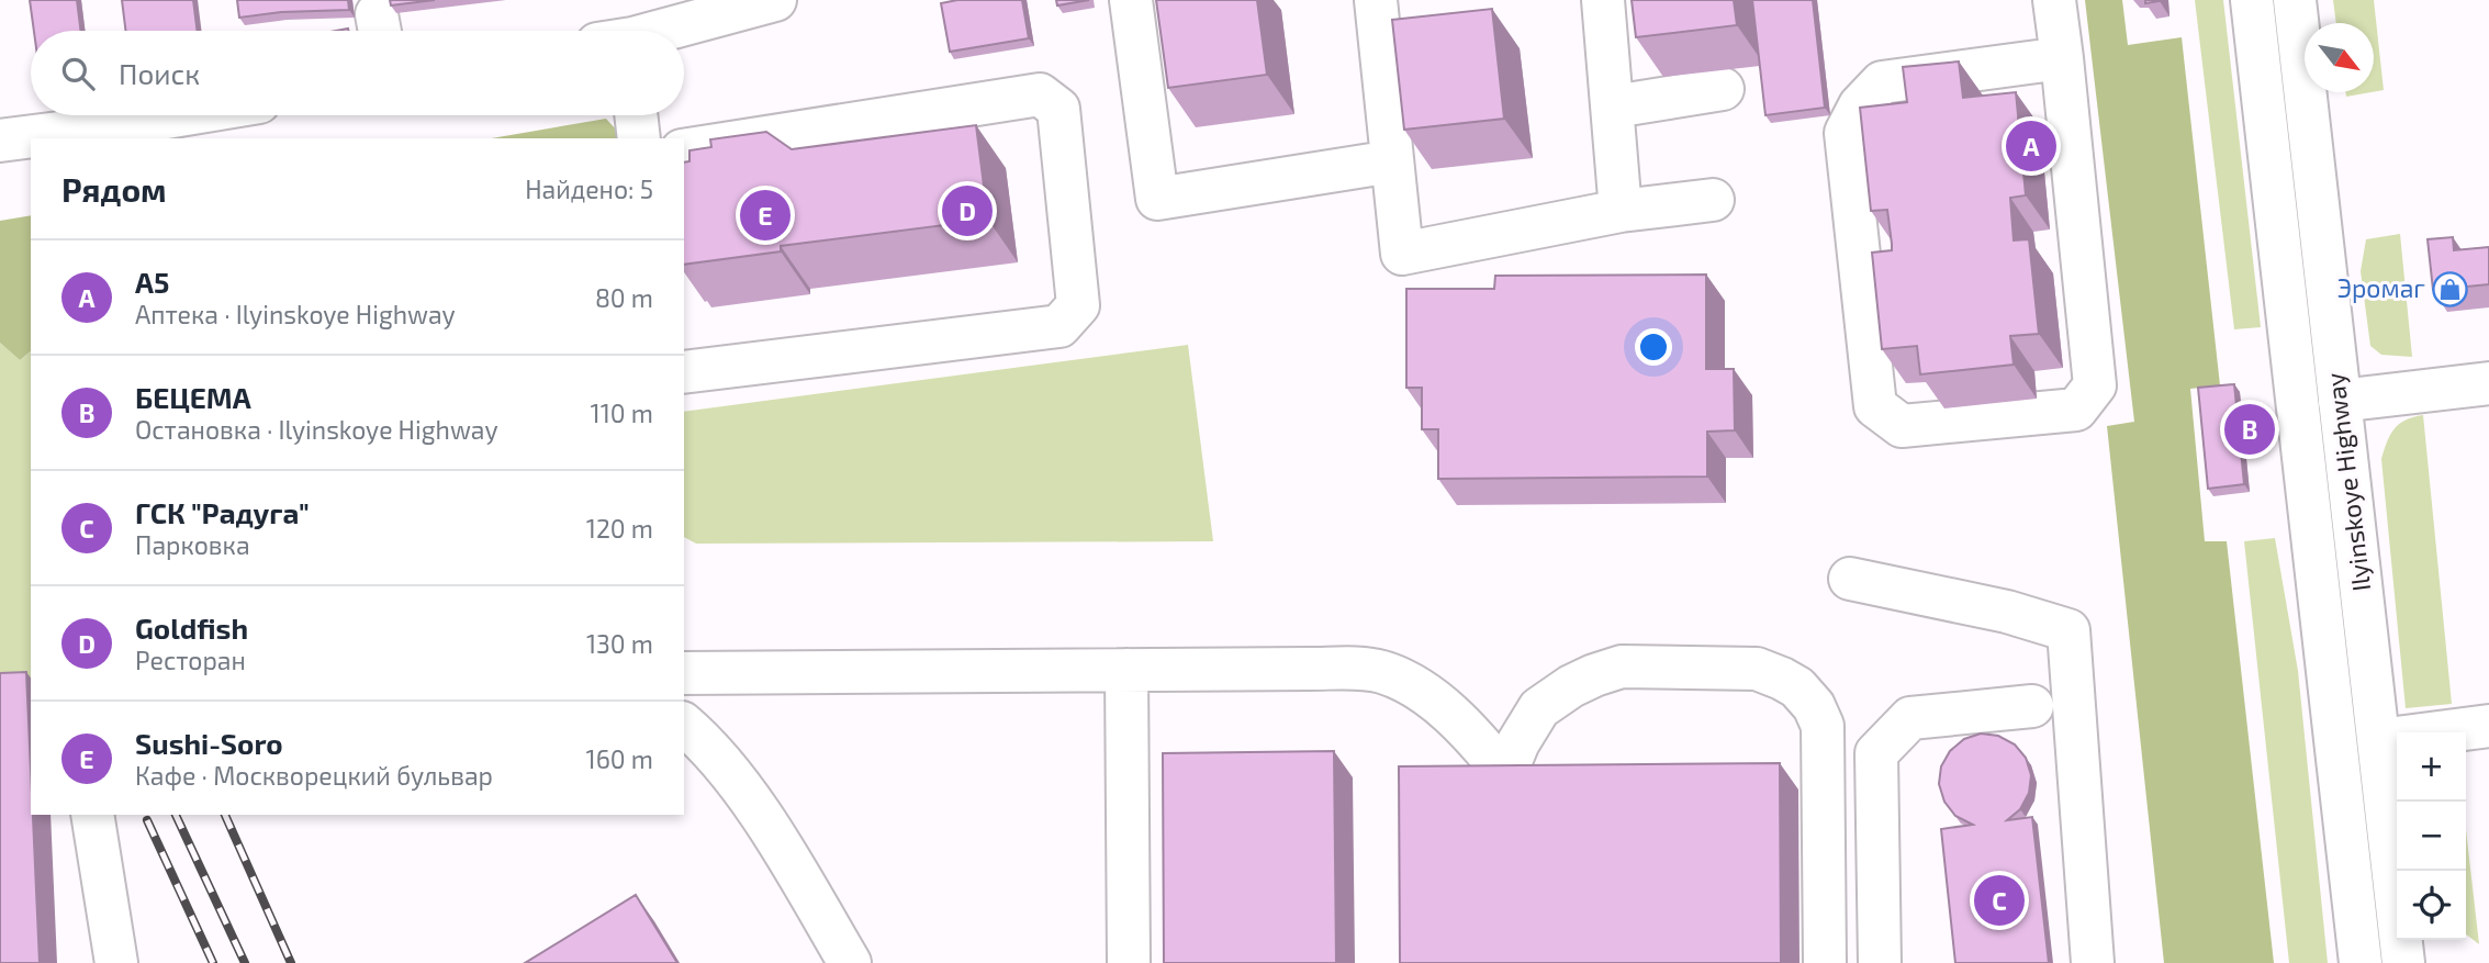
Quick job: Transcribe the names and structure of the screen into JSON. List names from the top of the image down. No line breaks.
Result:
{"streets":{"main road":["Ilyinskoye Highway"]},"places":{"shop":["Эромаг"]},"north":"bottom right","page":{"search":"Поиск","pins":["A","D","E","B","C"],"heading":["Рядом","Найдено: 5"],"list":[{"mark":"A","name":"A5","note":"Аптека · Ilyinskoye Highway","value":"80 m"},{"mark":"B","name":"БЕЦЕМА","note":"Остановка · Ilyinskoye Highway","value":"110 m"},{"mark":"C","name":"ГСК \"Радуга\"","note":"Парковка","value":"120 m"},{"mark":"D","name":"Goldfish","note":"Ресторан","value":"130 m"},{"mark":"E","name":"Sushi-Soro","note":"Кафе · Москворецкий бульвар","value":"160 m"}],"map_buttons":["+","−"]}}
